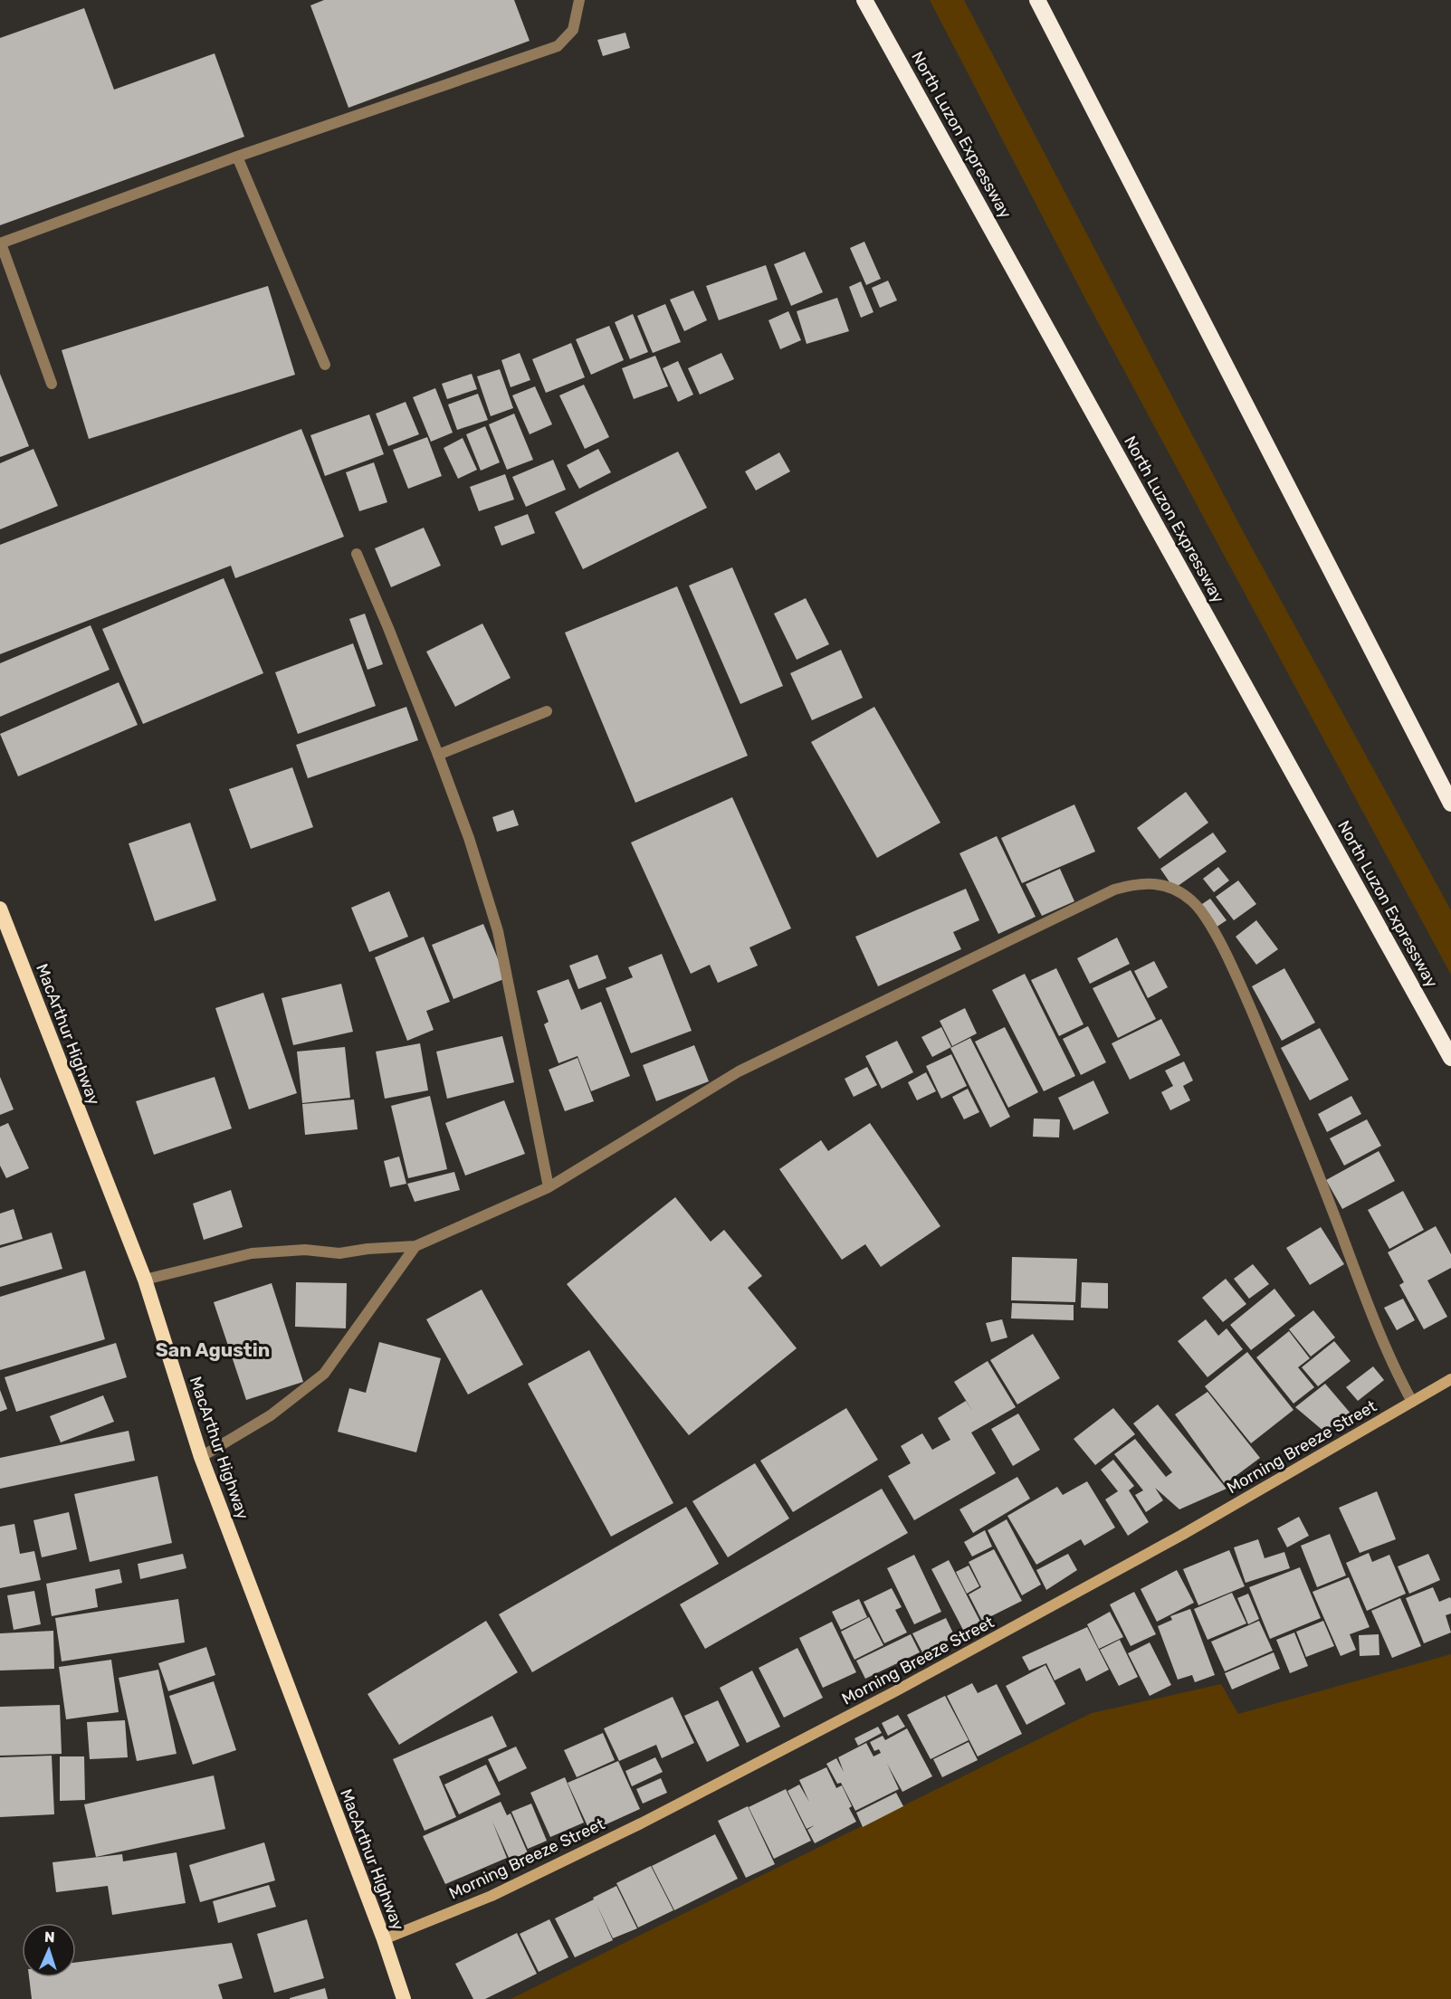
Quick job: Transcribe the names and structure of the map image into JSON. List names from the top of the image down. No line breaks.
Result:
{"streets":{"highway":["North Luzon Expressway","MacArthur Highway"],"main road":["Morning Breeze Street"]},"crossings":[["MacArthur Highway","Morning Breeze Street"]],"districts":["San Agustin"],"north":"top"}
